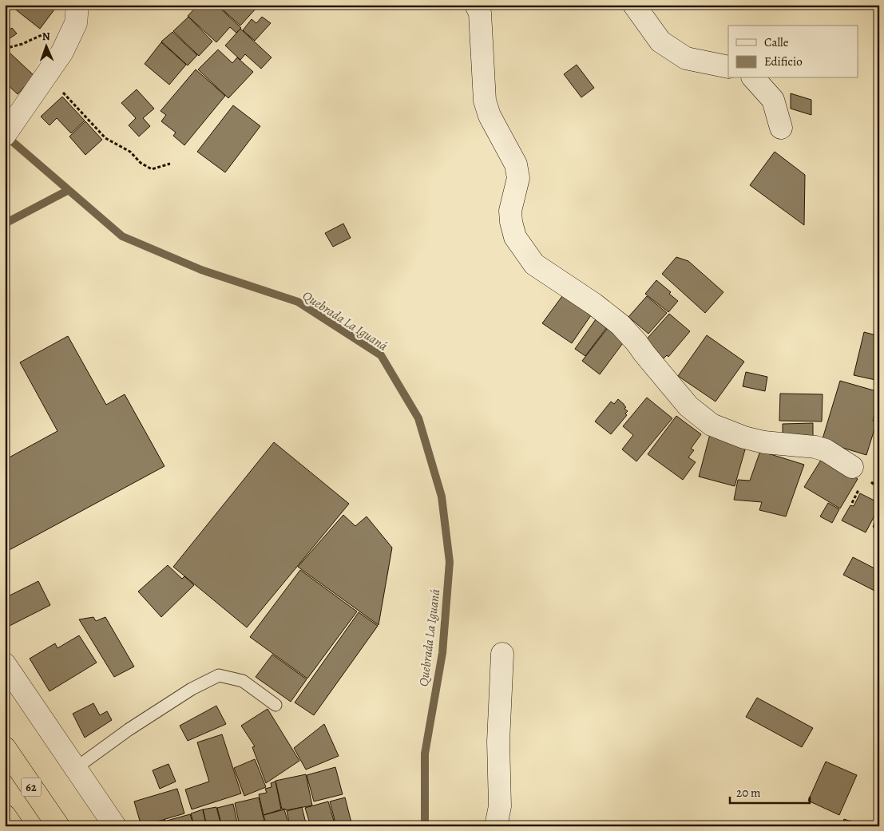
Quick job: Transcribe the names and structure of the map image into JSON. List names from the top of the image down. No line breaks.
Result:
{"streets":{"highway":["62"]},"water":["Quebrada La Iguaná"],"legend":["Calle","Edificio"],"scale_bar":"20 m","north":"top"}
